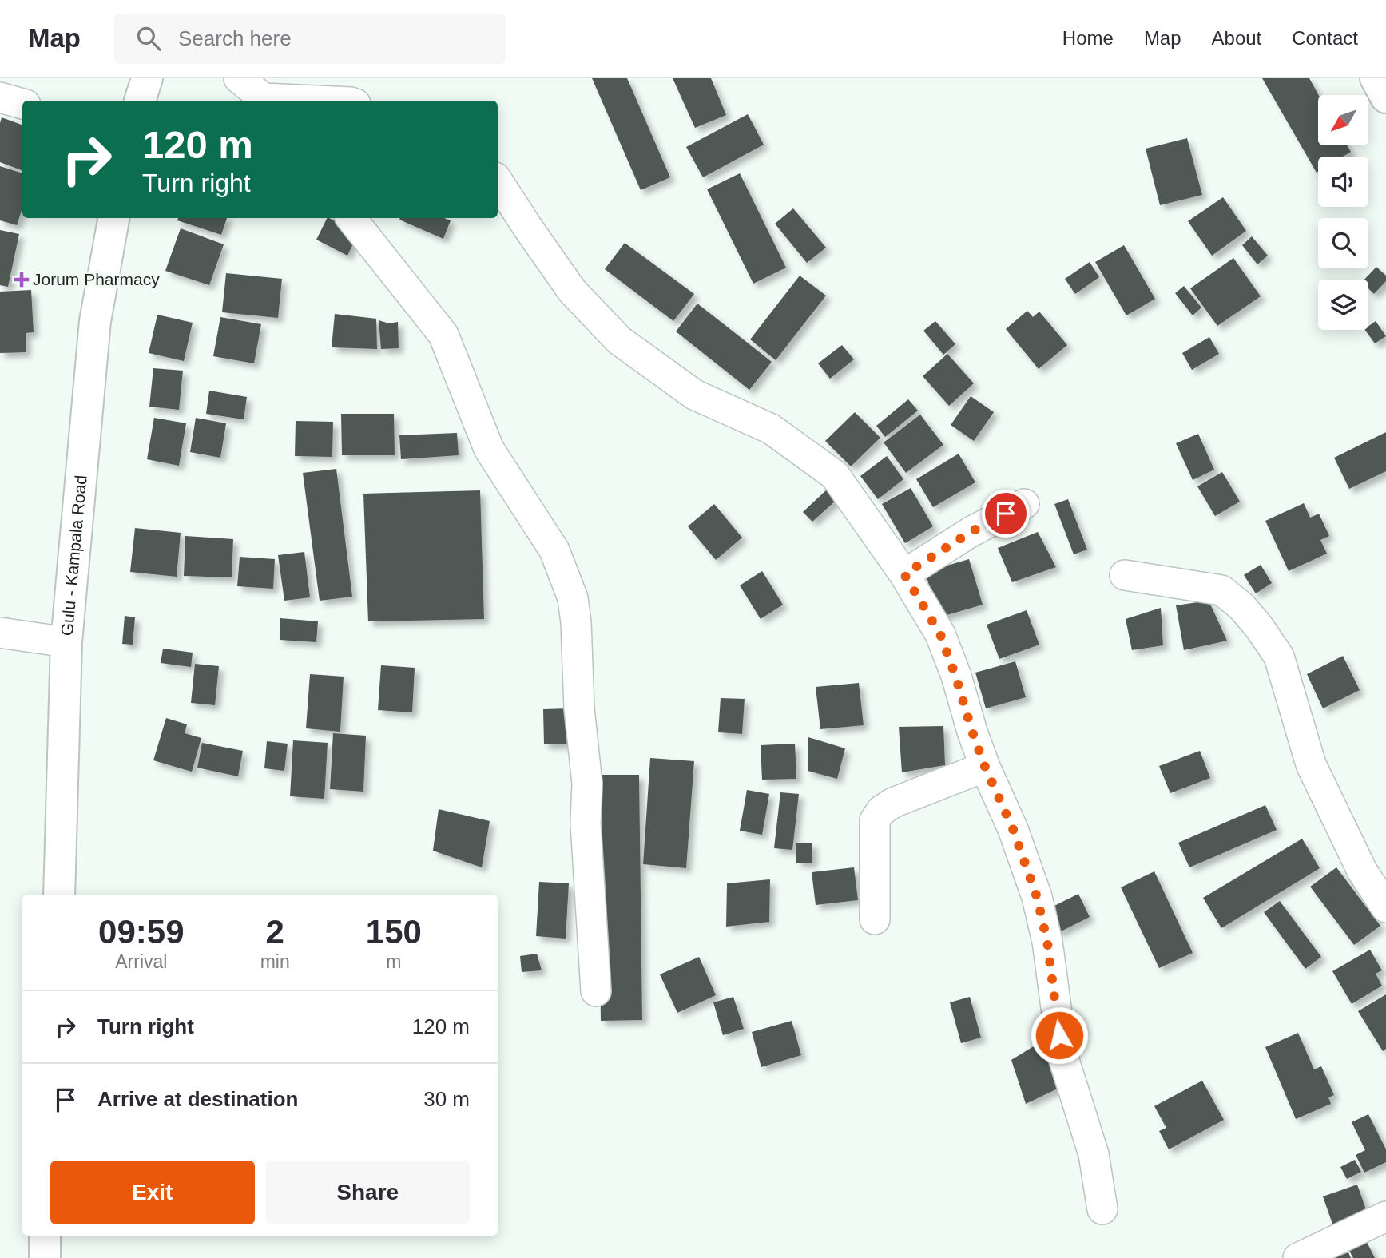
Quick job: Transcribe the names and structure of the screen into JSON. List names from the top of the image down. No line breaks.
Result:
{"streets":{"main road":["Gulu - Kampala Road"]},"places":{"health":["Jorum Pharmacy"]},"north":"bottom left","page":{"header":"Map","search":"Search here","nav":["Home","Map","About","Contact"],"turn":["120 m","Turn right"],"eta":["09:59","Arrival","2","min","150","m"],"list":[{"name":"Turn right","value":"120 m"},{"name":"Arrive at destination","value":"30 m"}],"buttons":["Exit","Share"]}}
